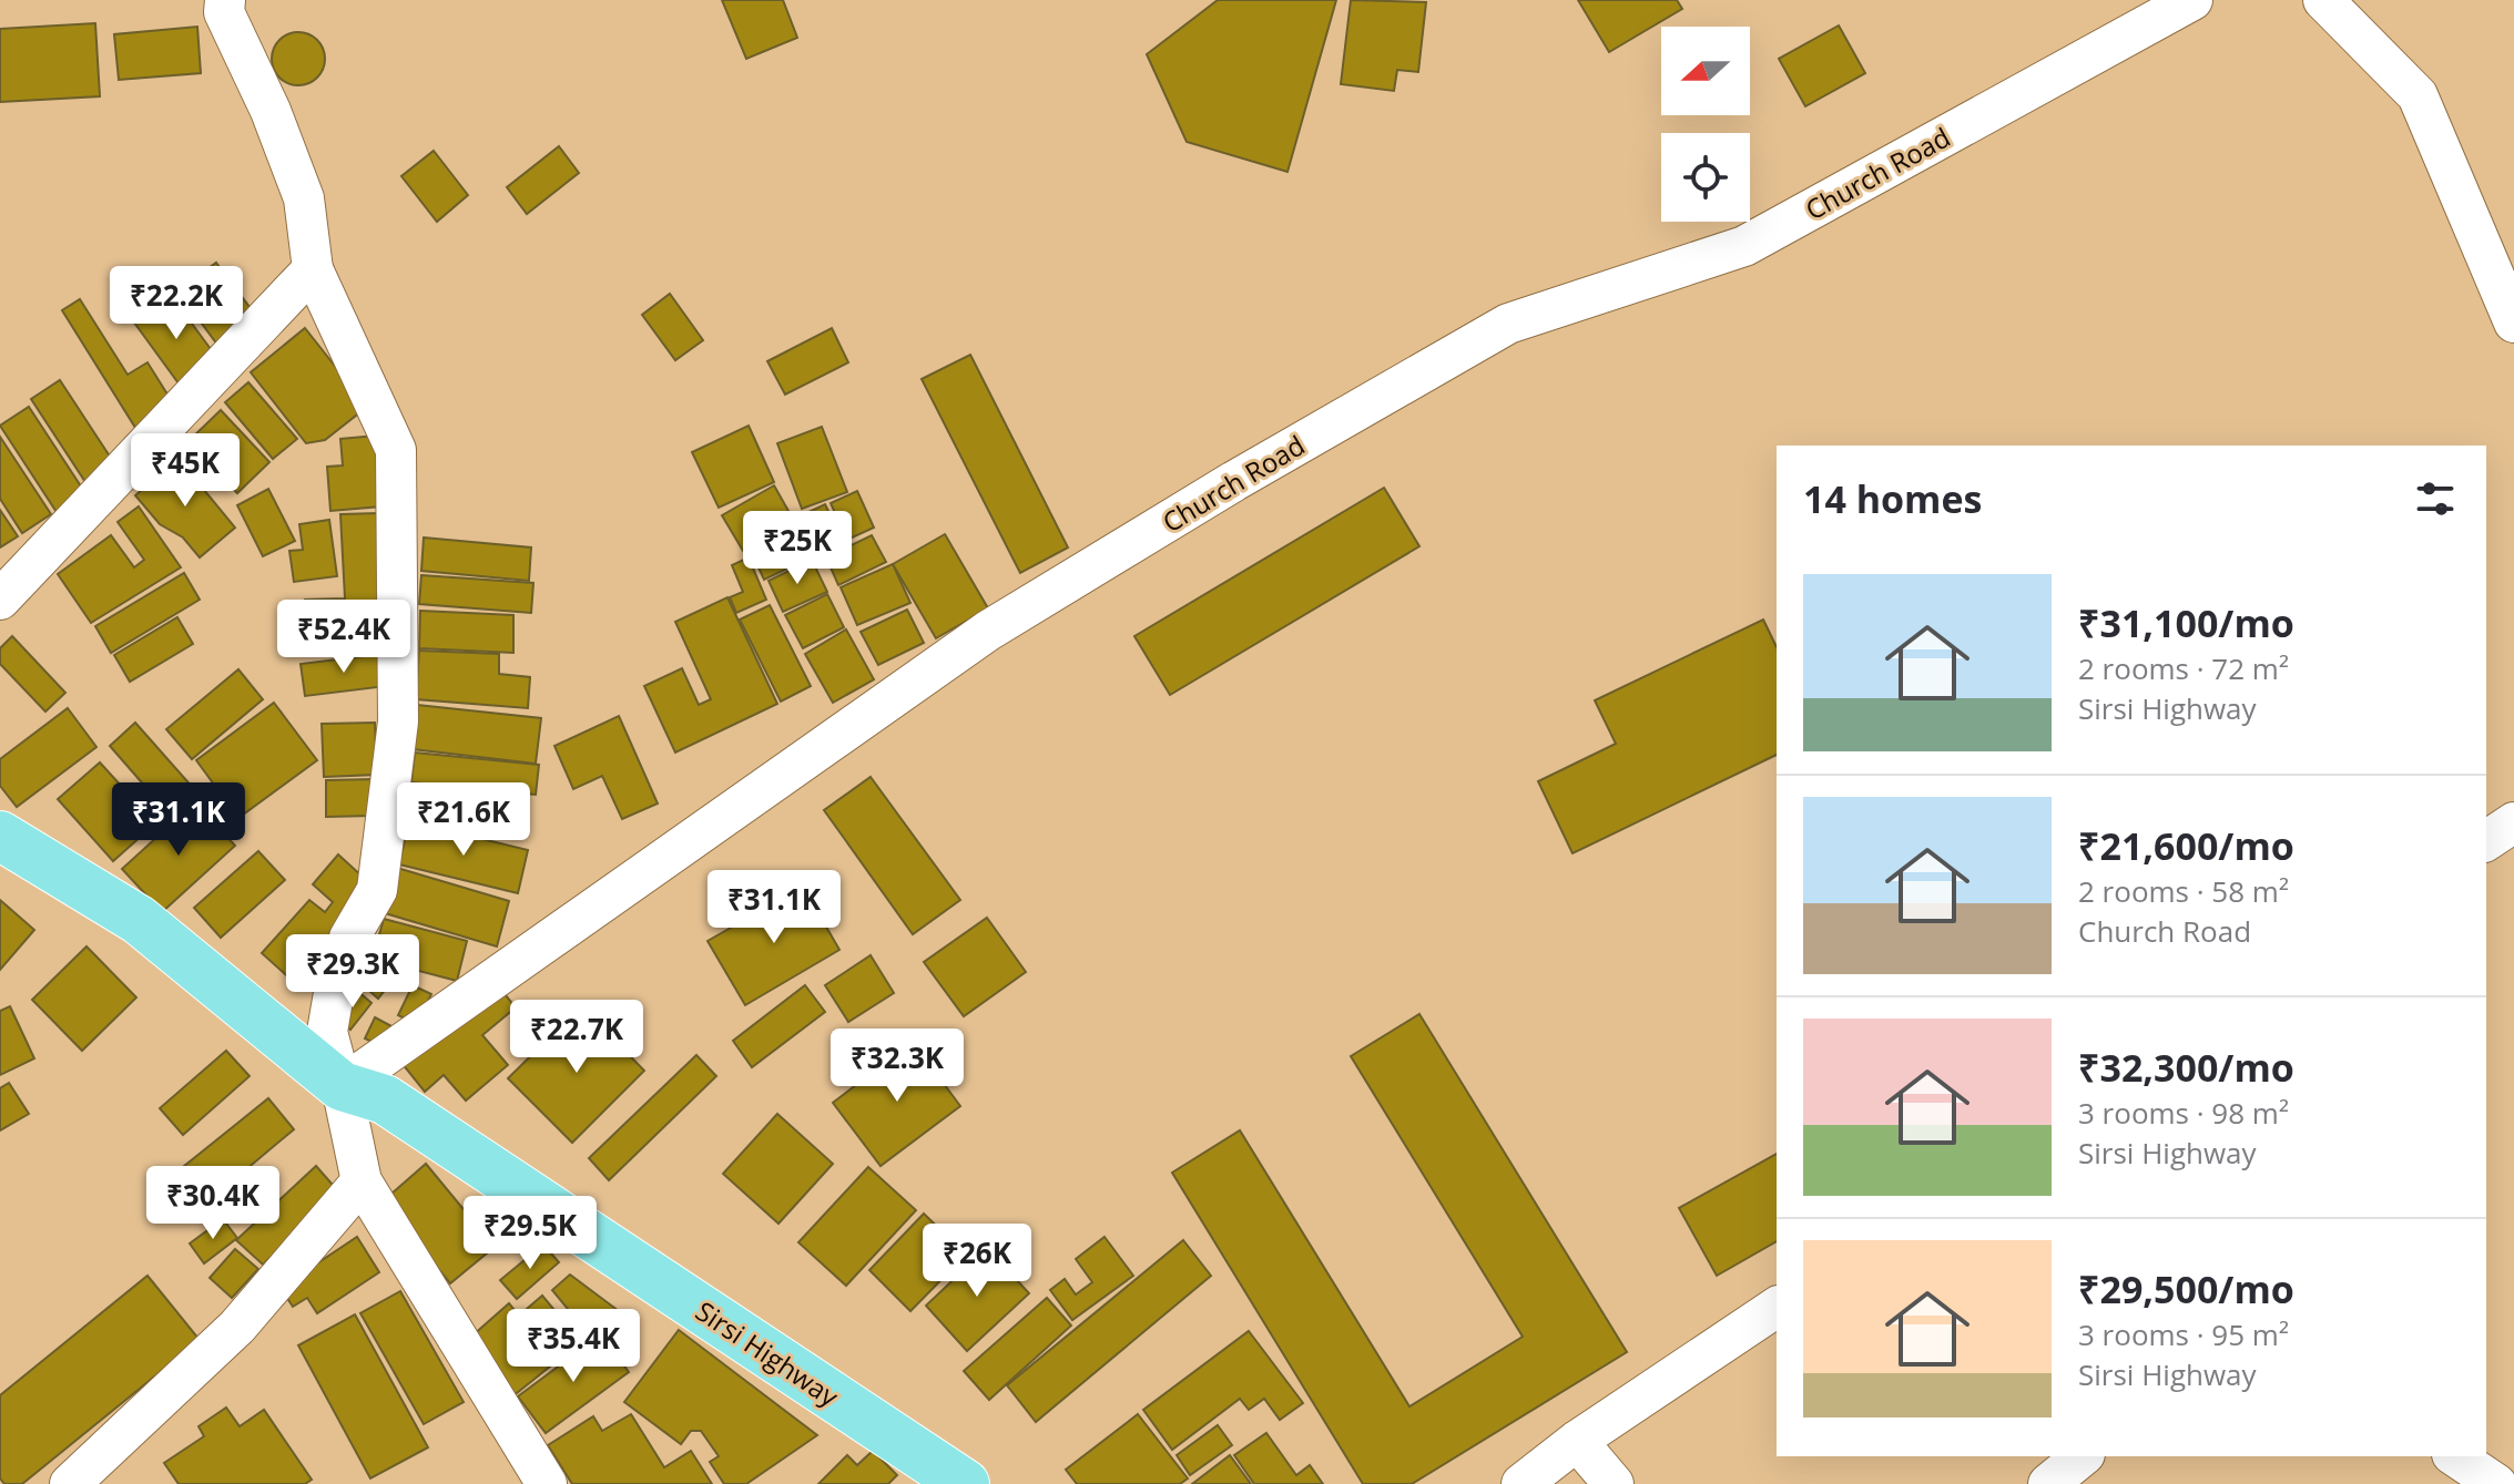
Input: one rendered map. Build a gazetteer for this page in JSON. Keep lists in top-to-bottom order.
{
  "streets": {
    "main road": ["Sirsi Highway"],
    "street": ["Church Road"]
  },
  "crossings": [
    ["Church Road", "Sirsi Highway"]
  ],
  "north": "left",
  "page": {
    "price": [
      "₹22.2K",
      "₹45K",
      "₹25K",
      "₹52.4K",
      "₹31.1K",
      "₹21.6K",
      "₹31.1K",
      "₹29.3K",
      "₹22.7K",
      "₹32.3K",
      "₹30.4K",
      "₹29.5K",
      "₹26K",
      "₹35.4K"
    ],
    "heading": "14 homes",
    "list": [
      {
        "name": "₹31,100/mo",
        "note": "2 rooms · 72 m² · Sirsi Highway"
      },
      {
        "name": "₹21,600/mo",
        "note": "2 rooms · 58 m² · Church Road"
      },
      {
        "name": "₹32,300/mo",
        "note": "3 rooms · 98 m² · Sirsi Highway"
      },
      {
        "name": "₹29,500/mo",
        "note": "3 rooms · 95 m² · Sirsi Highway"
      }
    ]
  }
}
